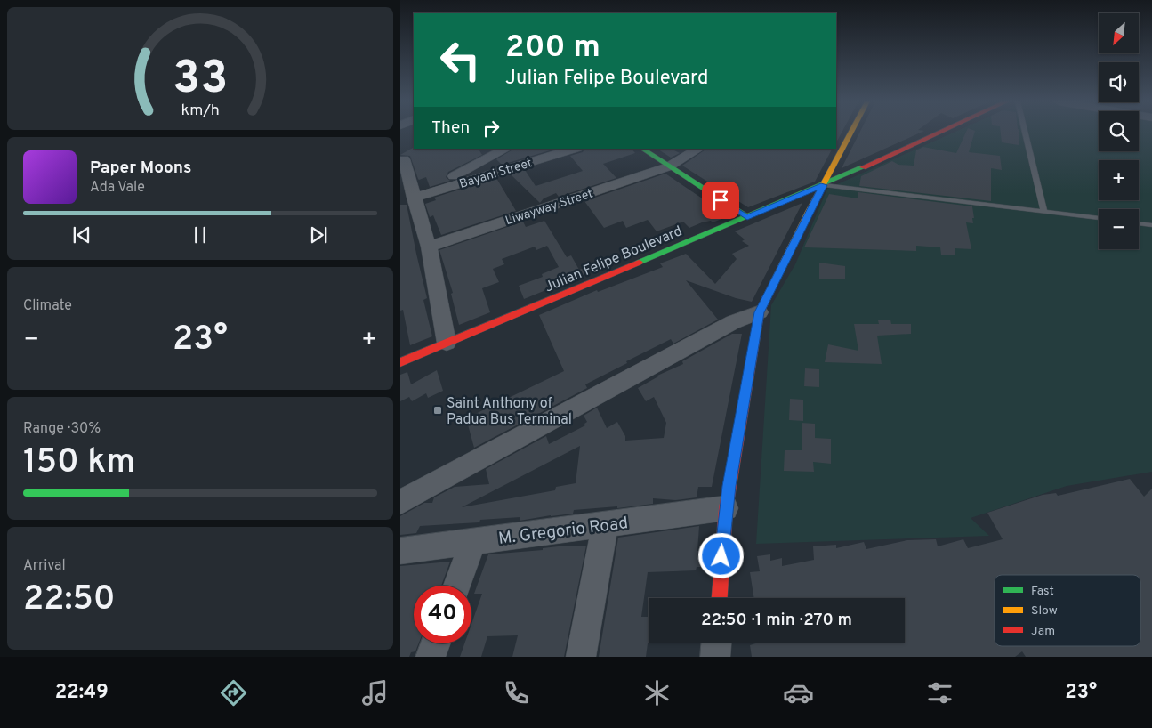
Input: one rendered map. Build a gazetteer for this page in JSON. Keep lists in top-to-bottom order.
{
  "streets": {
    "street": [
      "Bayani Street",
      "Liwayway Street",
      "Julian Felipe Boulevard",
      "M. Gregorio Road"
    ]
  },
  "places": {
    "transit": ["Saint Anthony of Padua Bus Terminal"]
  },
  "legend": ["Fast", "Slow", "Jam"],
  "north": "bottom left",
  "page": {
    "map_buttons": ["+", "−"],
    "turn": ["200 m", "Julian Felipe Boulevard"],
    "then": "Then",
    "song": ["Paper Moons", "Ada Vale"],
    "tile": [
      "Climate",
      ["Range · 30%", "150 km"],
      ["Arrival", "22:50"]
    ],
    "heat": ["−", "23°", "+"],
    "limit": "40",
    "trip": "22:50 · 1 min · 270 m",
    "tabs": ["22:49", "23°"],
    "gauge": ["33", "km/h"]
  }
}
